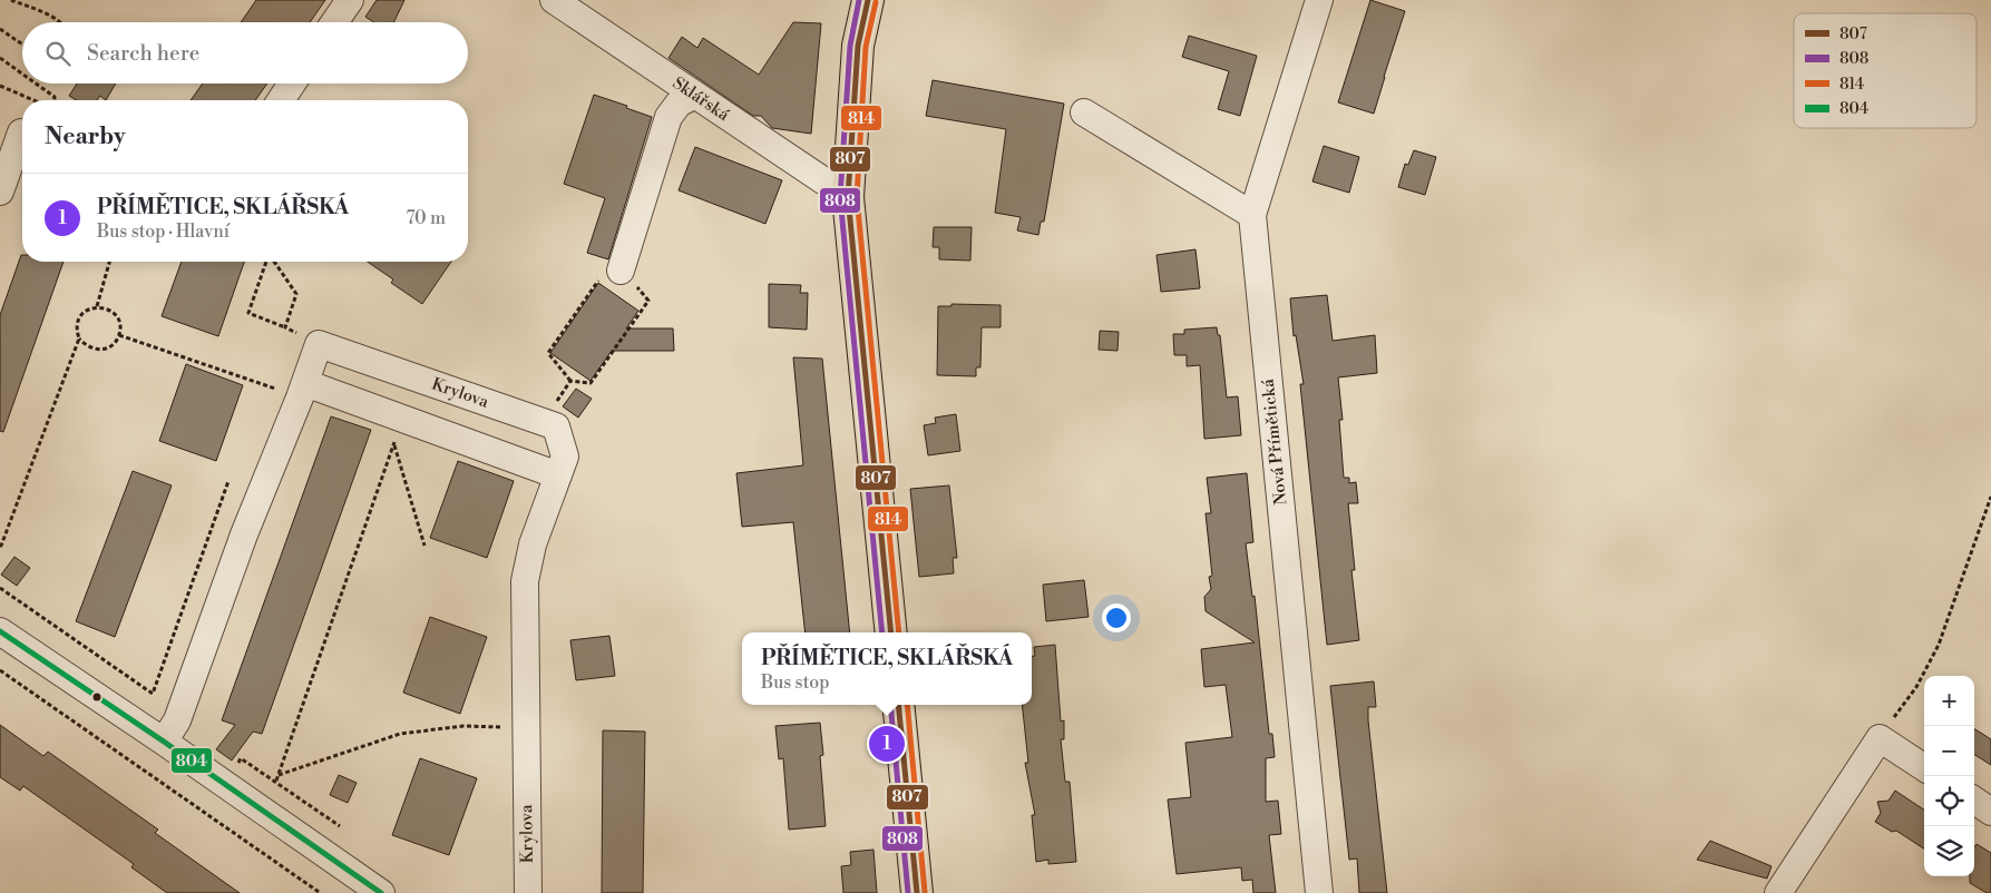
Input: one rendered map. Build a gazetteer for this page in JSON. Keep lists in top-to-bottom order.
{
  "streets": {
    "street": ["Sklářská", "Krylova", "Nová Přímětická"]
  },
  "lines": [
    "transit line 807",
    "transit line 808",
    "transit line 814",
    "transit line 804"
  ],
  "legend": [
    "807",
    "808",
    "814",
    "804"
  ],
  "page": {
    "search": "Search here",
    "heading": "Nearby",
    "list": [
      {
        "mark": "1",
        "name": "PŘÍMĚTICE, SKLÁŘSKÁ",
        "note": "Bus stop · Hlavní",
        "value": "70 m"
      }
    ],
    "popup": ["PŘÍMĚTICE, SKLÁŘSKÁ", "Bus stop"],
    "map_buttons": ["+", "−"],
    "pins": "1"
  }
}
